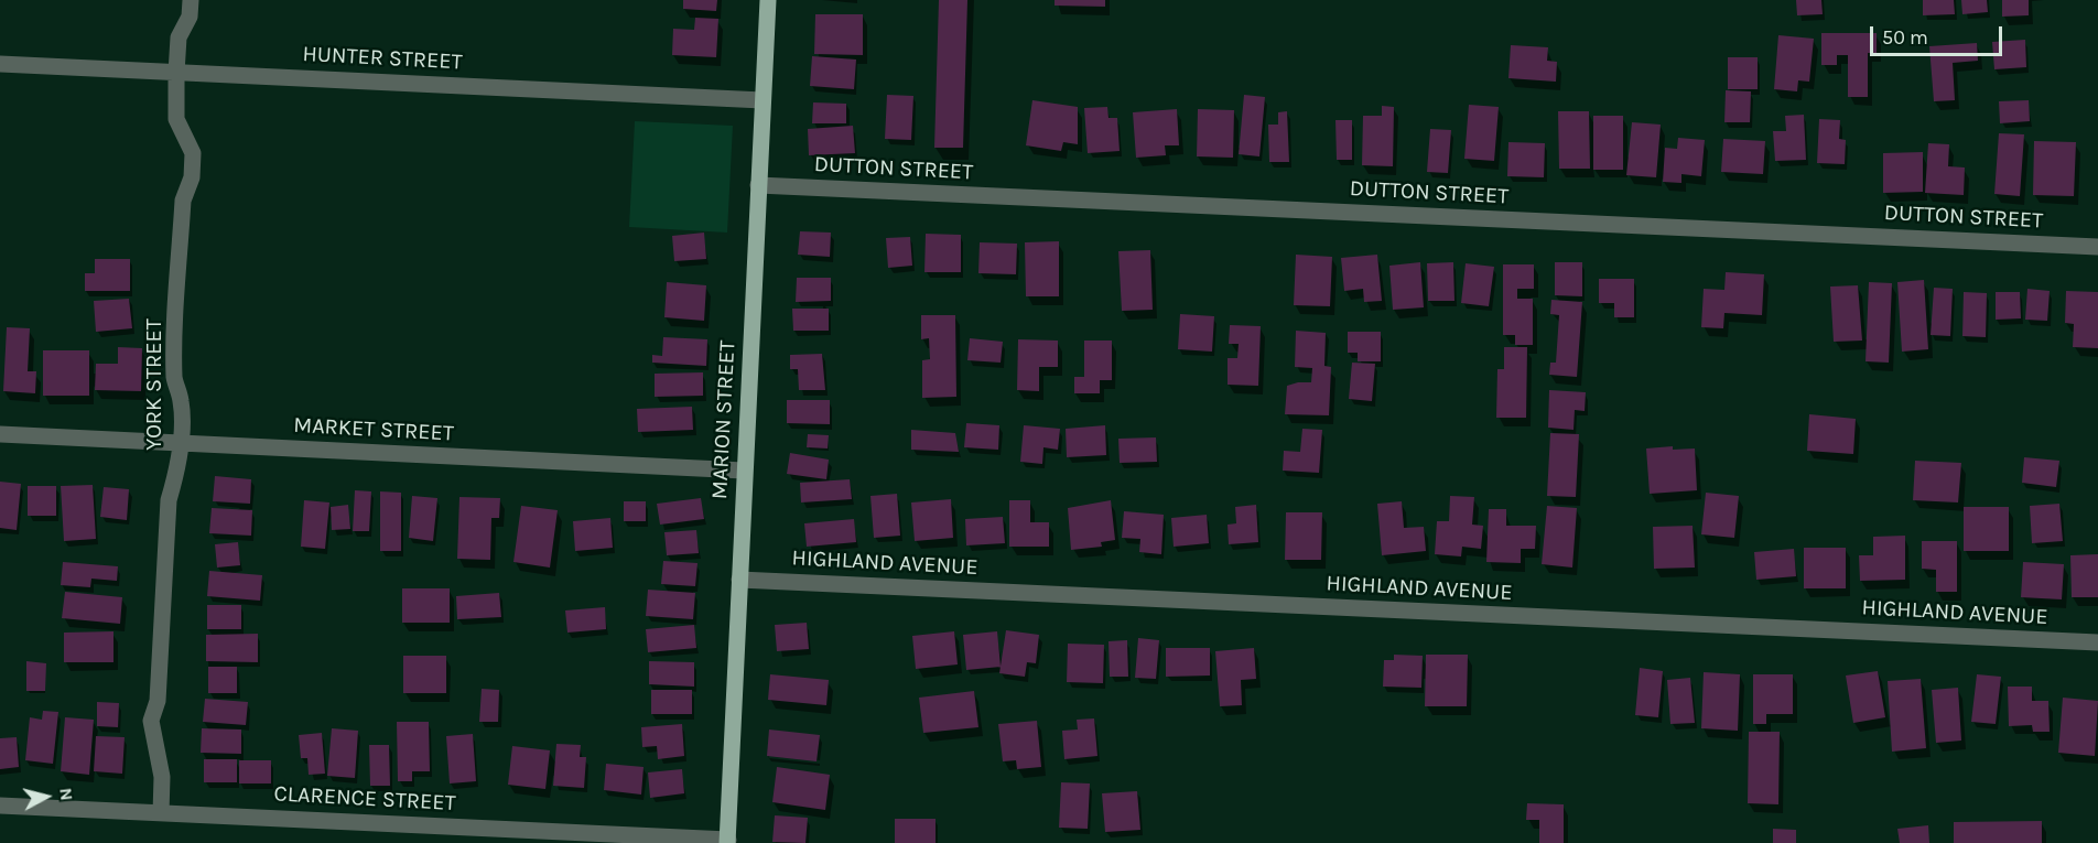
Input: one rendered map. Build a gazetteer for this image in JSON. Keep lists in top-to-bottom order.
{
  "streets": {
    "main road": ["MARION STREET"],
    "street": [
      "HUNTER STREET",
      "DUTTON STREET",
      "YORK STREET",
      "MARKET STREET",
      "HIGHLAND AVENUE",
      "CLARENCE STREET"
    ]
  },
  "crossings": [
    ["HUNTER STREET", "YORK STREET"],
    ["HUNTER STREET", "MARION STREET"],
    ["DUTTON STREET", "MARION STREET"],
    ["YORK STREET", "MARKET STREET"],
    ["YORK STREET", "CLARENCE STREET"],
    ["MARION STREET", "MARKET STREET"],
    ["MARION STREET", "HIGHLAND AVENUE"],
    ["MARION STREET", "CLARENCE STREET"]
  ],
  "scale_bar": "50 m",
  "north": "right"
}
